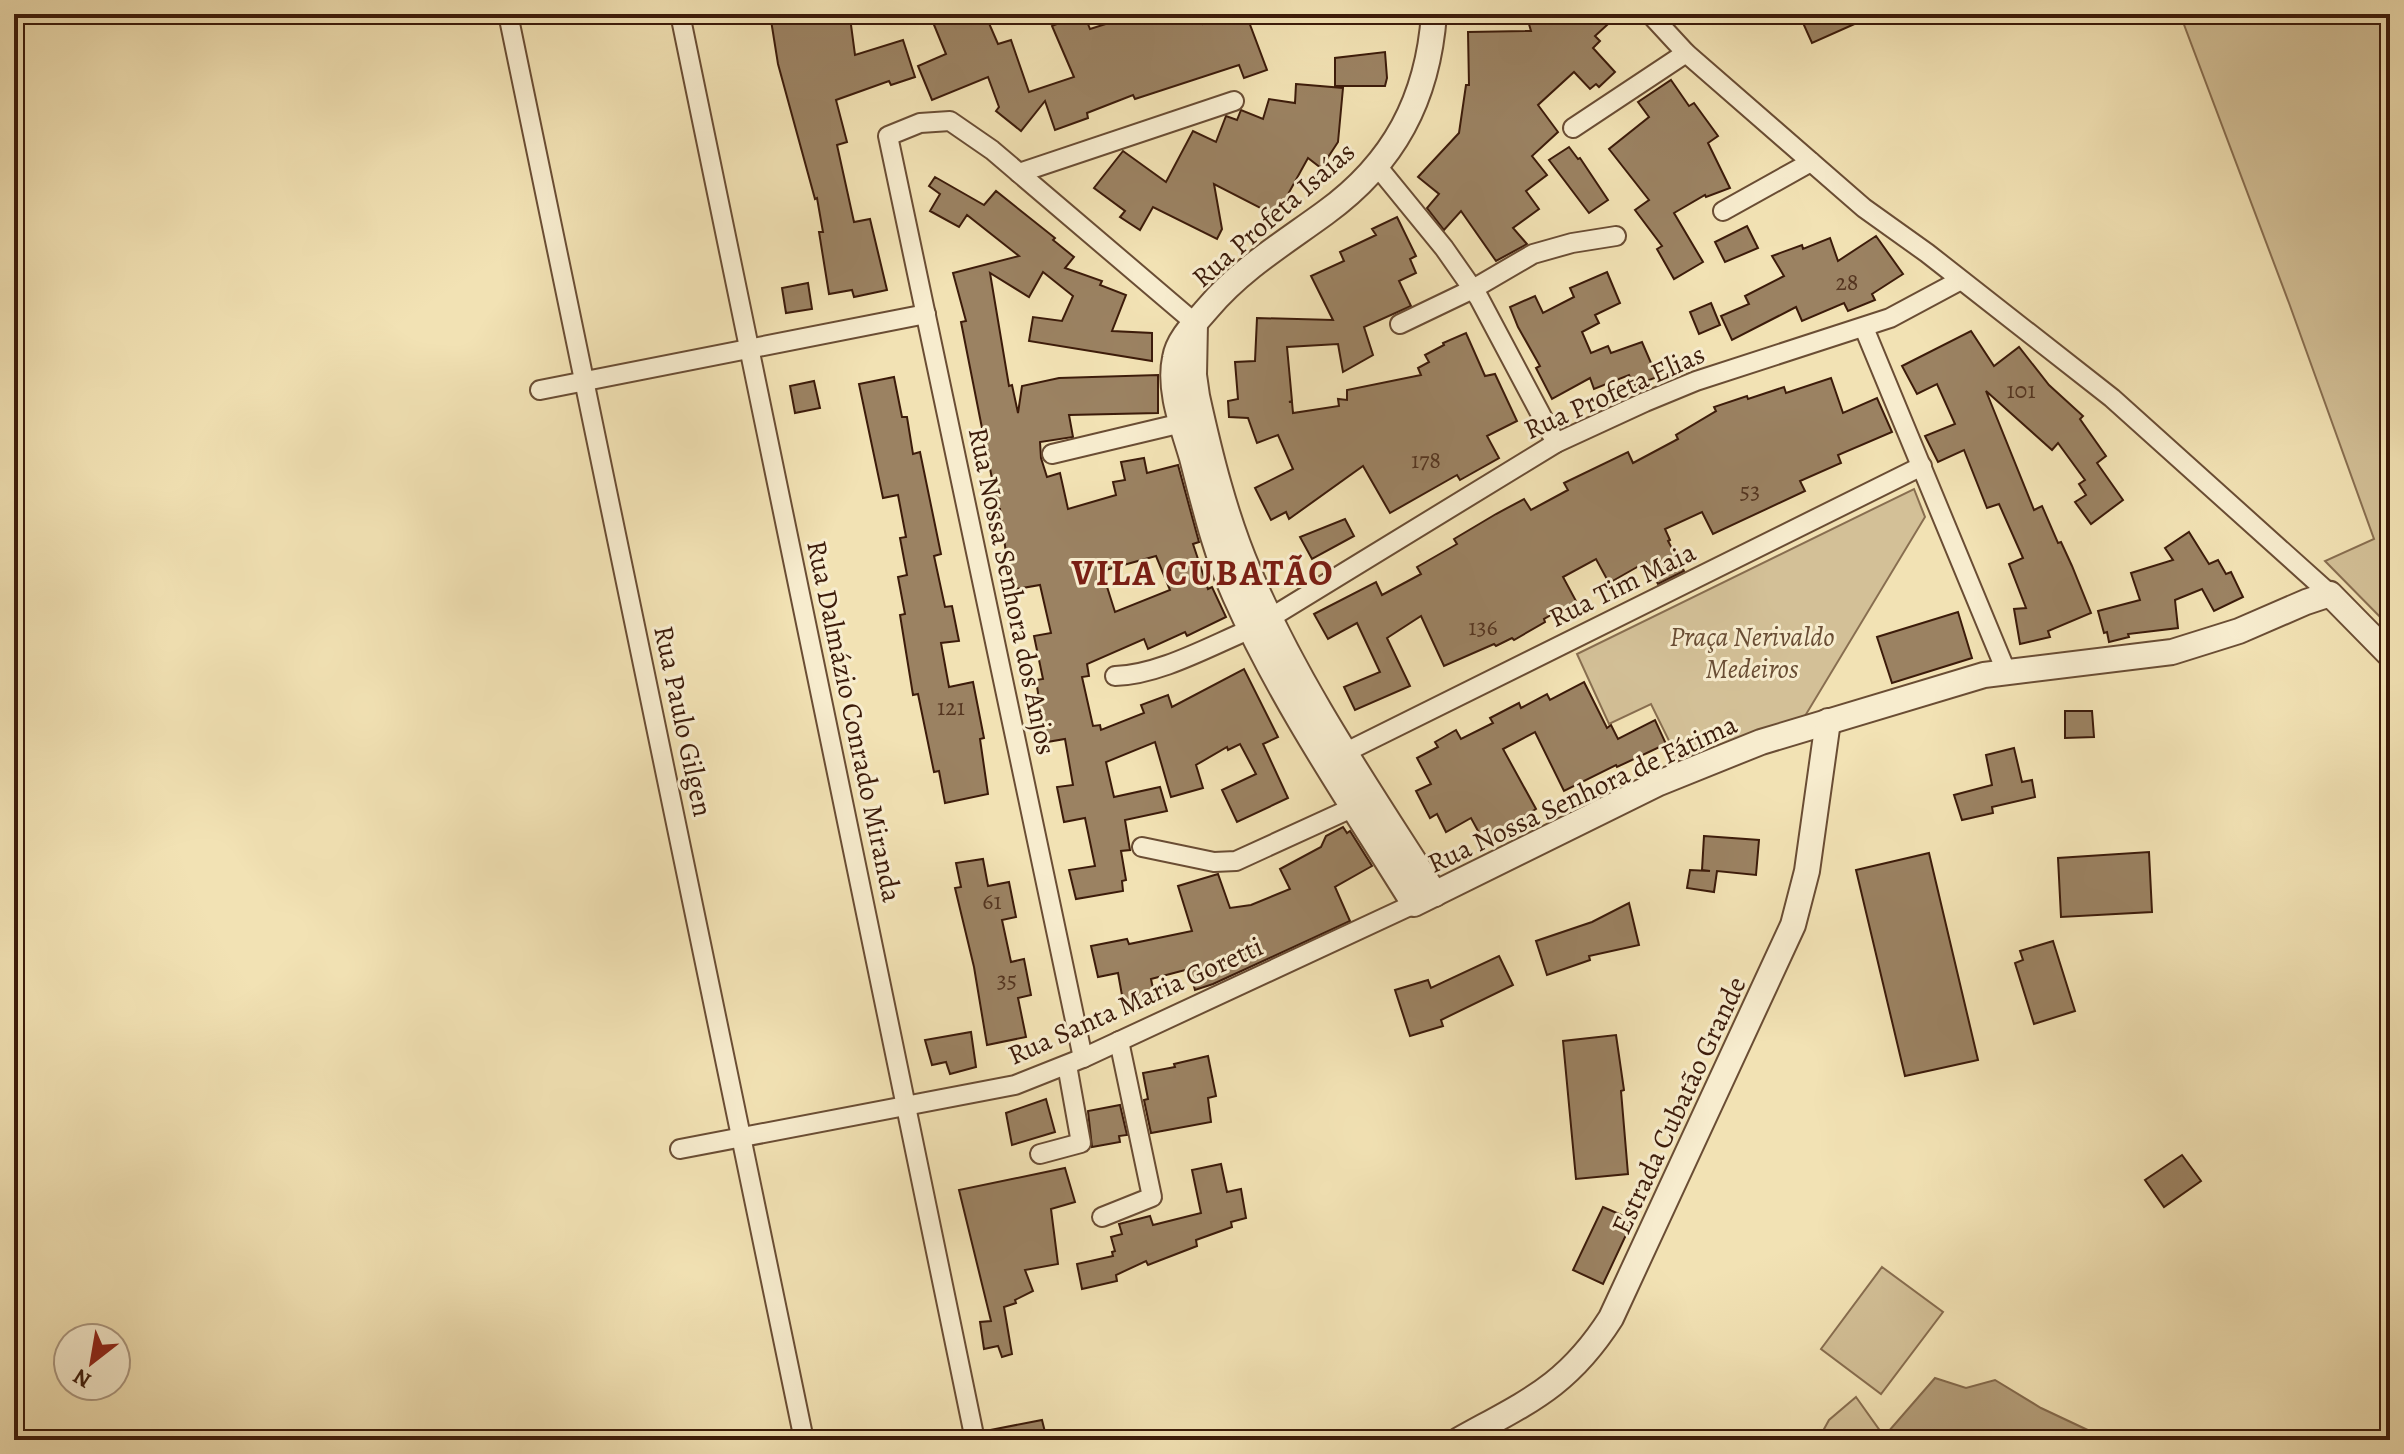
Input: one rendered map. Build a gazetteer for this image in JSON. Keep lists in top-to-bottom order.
{
  "streets": {
    "street": [
      "Rua Profeta Isaías",
      "Rua Profeta Elias",
      "Rua Tim Maia",
      "Rua Nossa Senhora dos Anjos",
      "Rua Paulo Gilgen",
      "Rua Dalmázio Conrado Miranda",
      "Rua Nossa Senhora de Fátima",
      "Rua Santa Maria Goretti",
      "Estrada Cubatão Grande"
    ]
  },
  "crossings": [
    ["Rua Profeta Isaías", "Rua Profeta Elias"],
    ["Rua Nossa Senhora dos Anjos", "Rua Santa Maria Goretti"],
    ["Rua Paulo Gilgen", "Rua Santa Maria Goretti"],
    ["Rua Dalmázio Conrado Miranda", "Rua Santa Maria Goretti"],
    ["Rua Nossa Senhora de Fátima", "Rua Santa Maria Goretti"],
    ["Rua Nossa Senhora de Fátima", "Estrada Cubatão Grande"]
  ],
  "districts": ["VILA CUBATÃO"],
  "parks": ["Praça Nerivaldo Medeiros"],
  "house_numbers": [
    "28",
    "101",
    "178",
    "53",
    "136",
    "121",
    "61",
    "35"
  ],
  "north": "bottom left"
}
